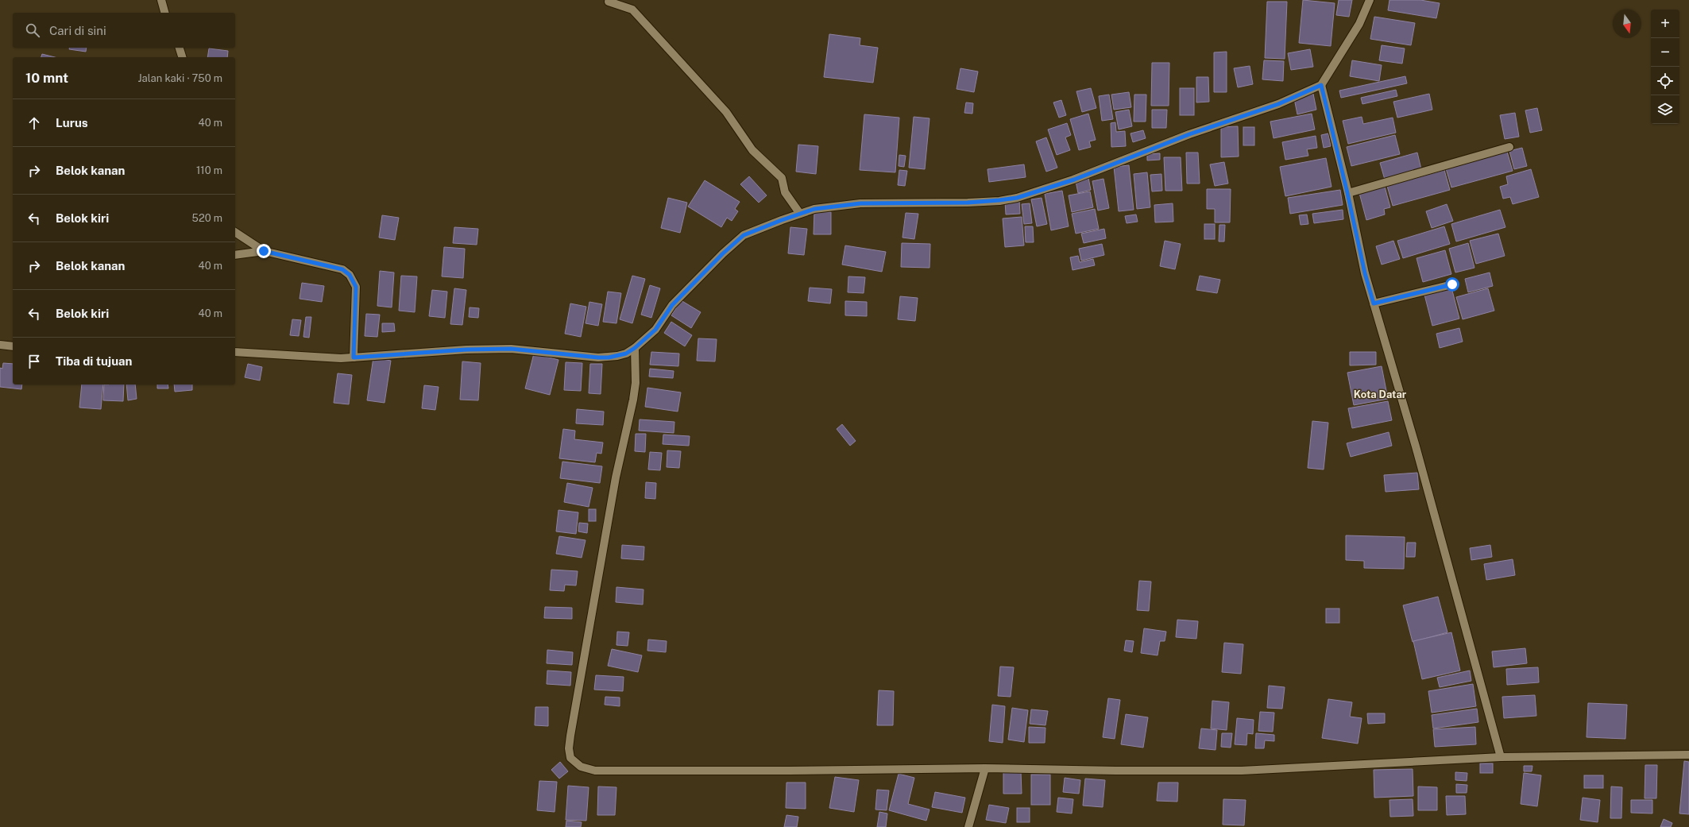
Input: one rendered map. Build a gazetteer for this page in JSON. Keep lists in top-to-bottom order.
{
  "districts": ["Kota Datar"],
  "north": "bottom",
  "page": {
    "map_buttons": ["+", "−"],
    "search": "Cari di sini",
    "heading": ["10 mnt", "Jalan kaki · 750 m"],
    "list": [
      ["Lurus", "40 m"],
      ["Belok kanan", "110 m"],
      ["Belok kiri", "520 m"],
      ["Belok kanan", "40 m"],
      ["Belok kiri", "40 m"],
      "Tiba di tujuan"
    ]
  }
}
